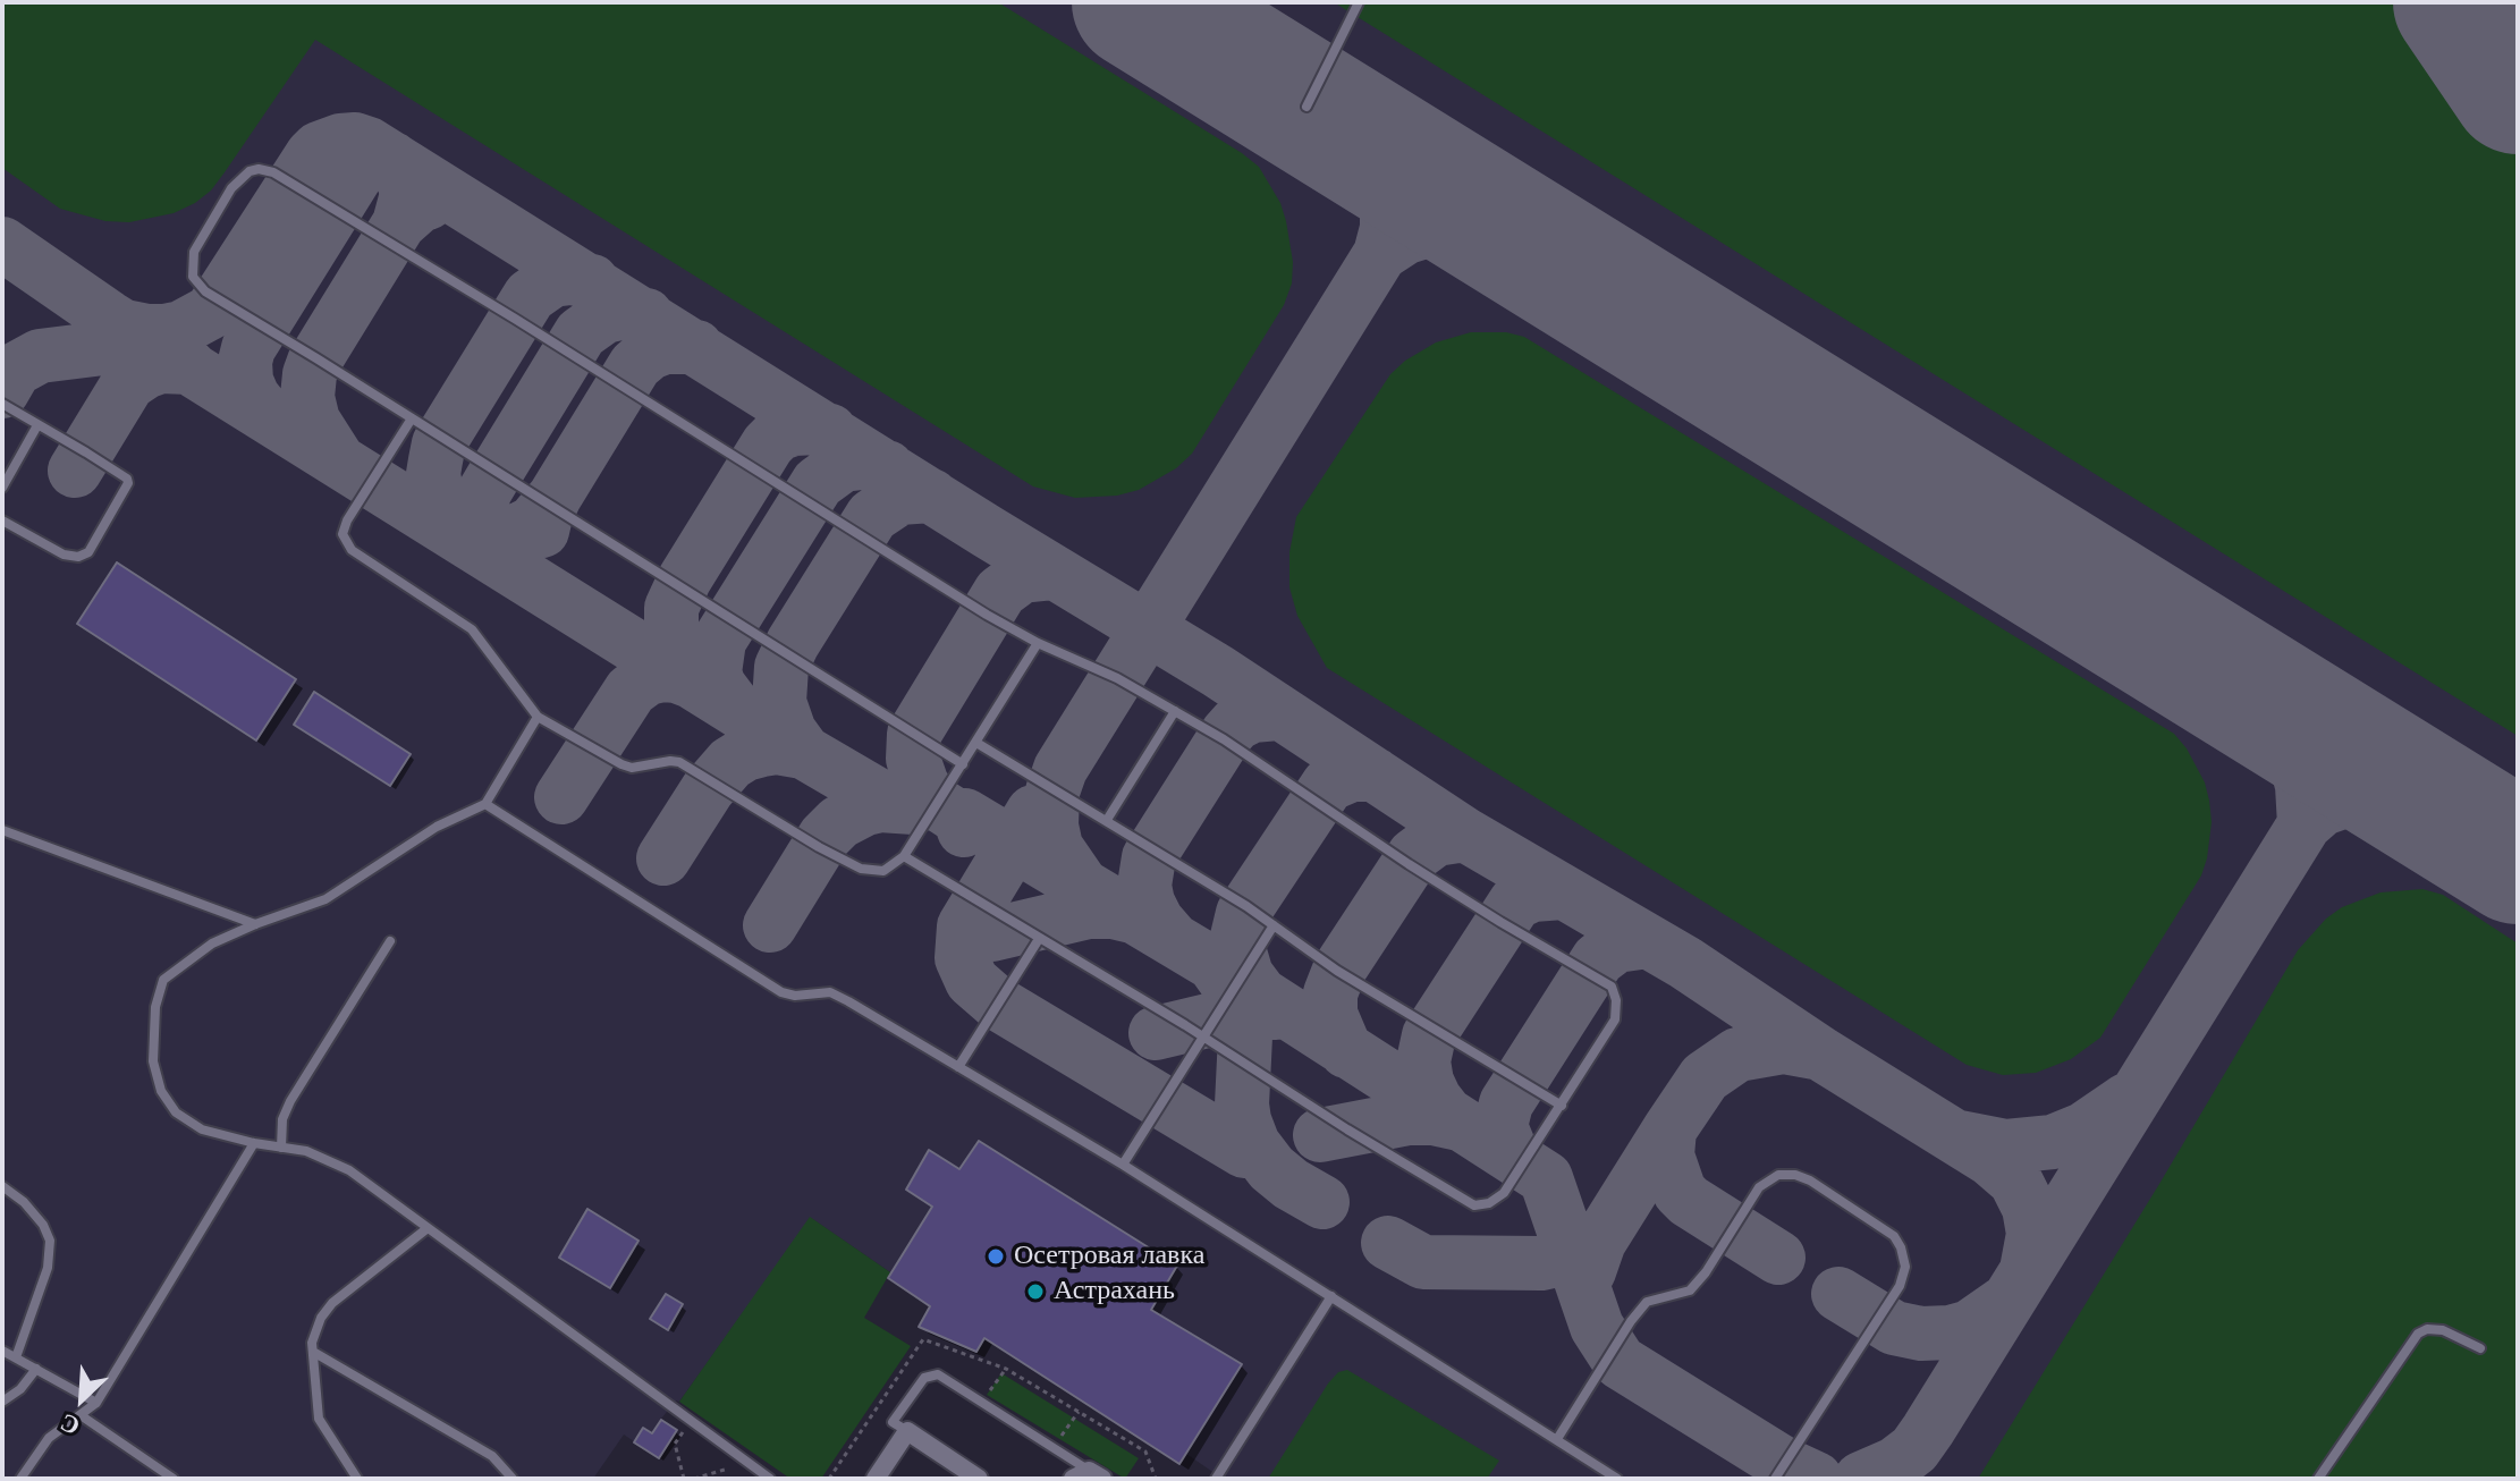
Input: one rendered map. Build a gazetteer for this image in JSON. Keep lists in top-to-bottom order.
{
  "places": ["Осетровая лавка", "Астрахань"],
  "north": "bottom left"
}
